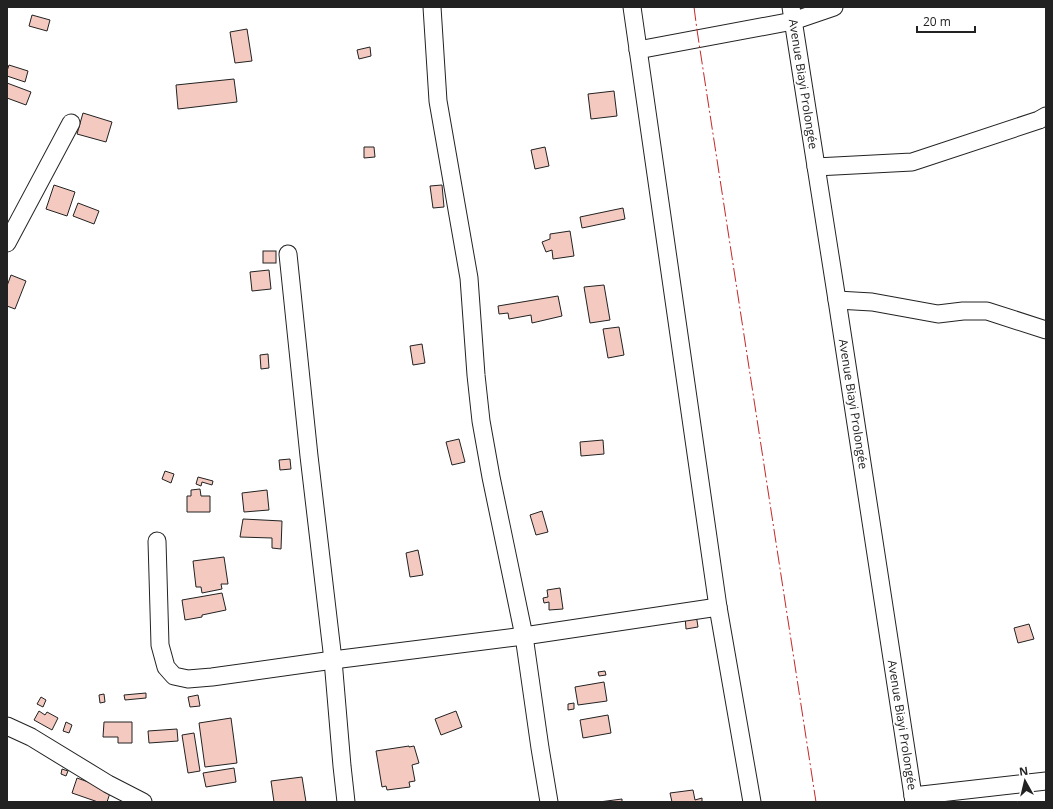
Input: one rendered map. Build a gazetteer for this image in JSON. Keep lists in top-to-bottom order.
{
  "streets": {
    "street": ["Avenue Biayi Prolongée"]
  },
  "scale_bar": "20 m",
  "north": "top"
}
